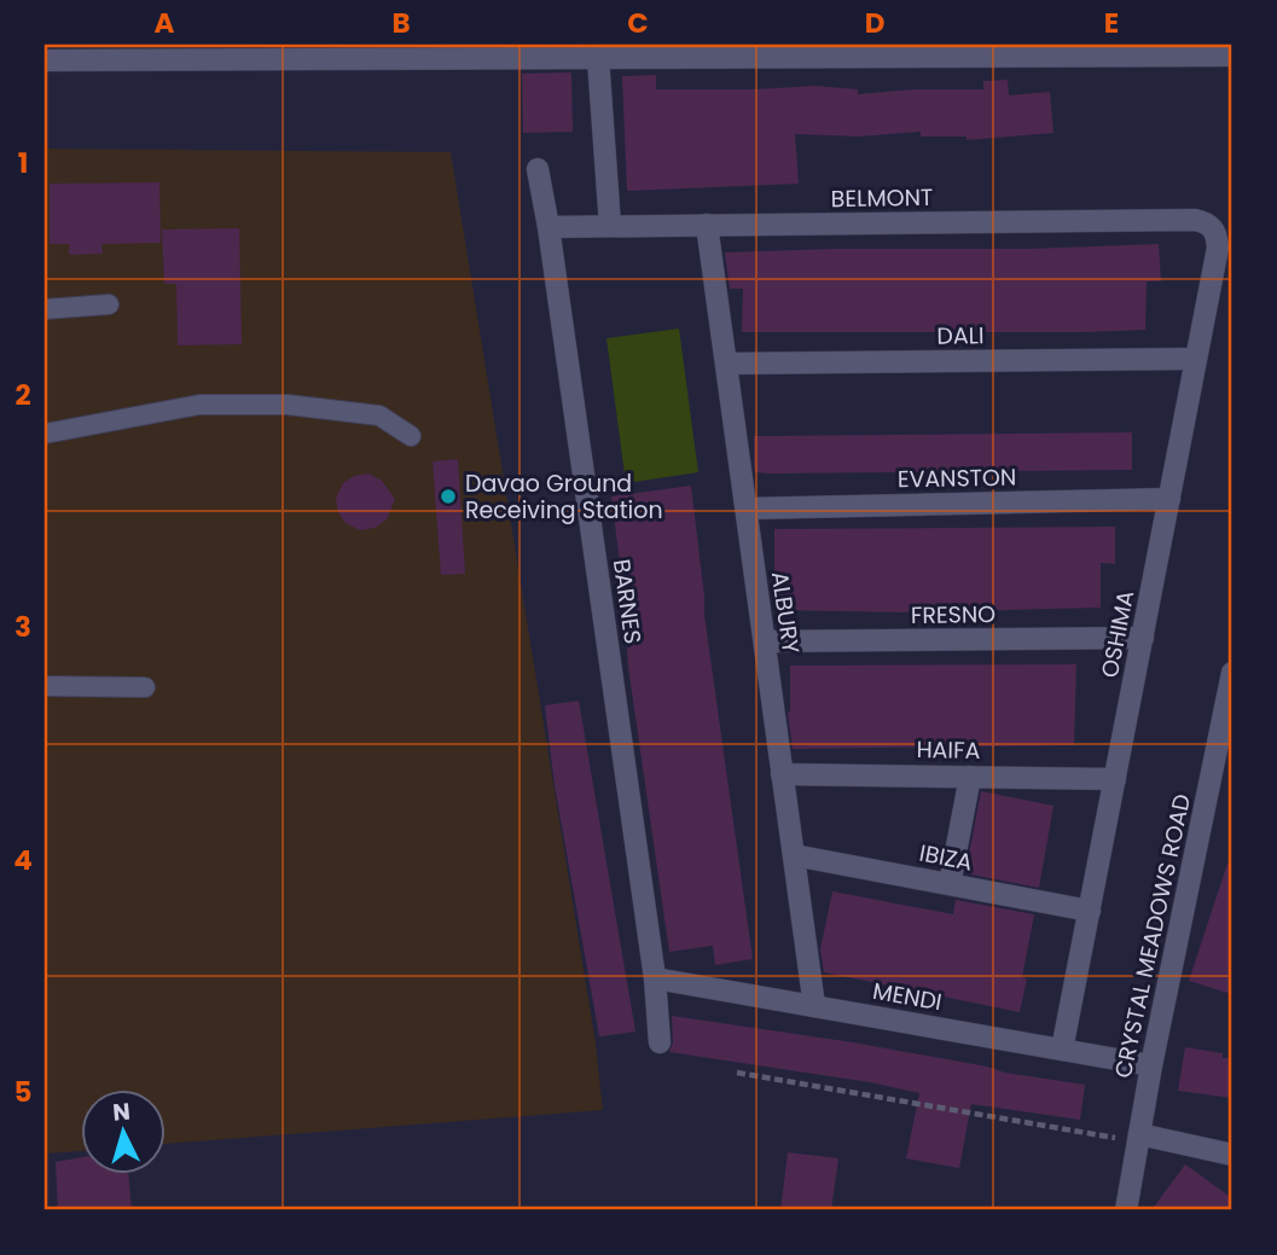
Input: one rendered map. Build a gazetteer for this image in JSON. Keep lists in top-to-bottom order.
{
  "streets": {
    "street": [
      "BELMONT",
      "DALI",
      "EVANSTON",
      "BARNES",
      "ALBURY",
      "FRESNO",
      "OSHIMA",
      "HAIFA",
      "IBIZA",
      "CRYSTAL MEADOWS ROAD",
      "MENDI"
    ]
  },
  "crossings": [
    ["BELMONT", "BARNES"],
    ["BELMONT", "ALBURY"],
    ["BELMONT", "OSHIMA"],
    ["DALI", "ALBURY"],
    ["DALI", "OSHIMA"],
    ["EVANSTON", "ALBURY"],
    ["EVANSTON", "OSHIMA"],
    ["BARNES", "MENDI"],
    ["ALBURY", "FRESNO"],
    ["ALBURY", "HAIFA"],
    ["ALBURY", "IBIZA"],
    ["ALBURY", "MENDI"],
    ["FRESNO", "OSHIMA"],
    ["OSHIMA", "HAIFA"],
    ["OSHIMA", "IBIZA"],
    ["OSHIMA", "MENDI"],
    ["CRYSTAL MEADOWS ROAD", "MENDI"]
  ],
  "places": ["Davao Ground Receiving Station"],
  "north": "top",
  "grid": {
    "columns": [
      "A",
      "B",
      "C",
      "D",
      "E"
    ],
    "rows": [
      "1",
      "2",
      "3",
      "4",
      "5"
    ]
  }
}
